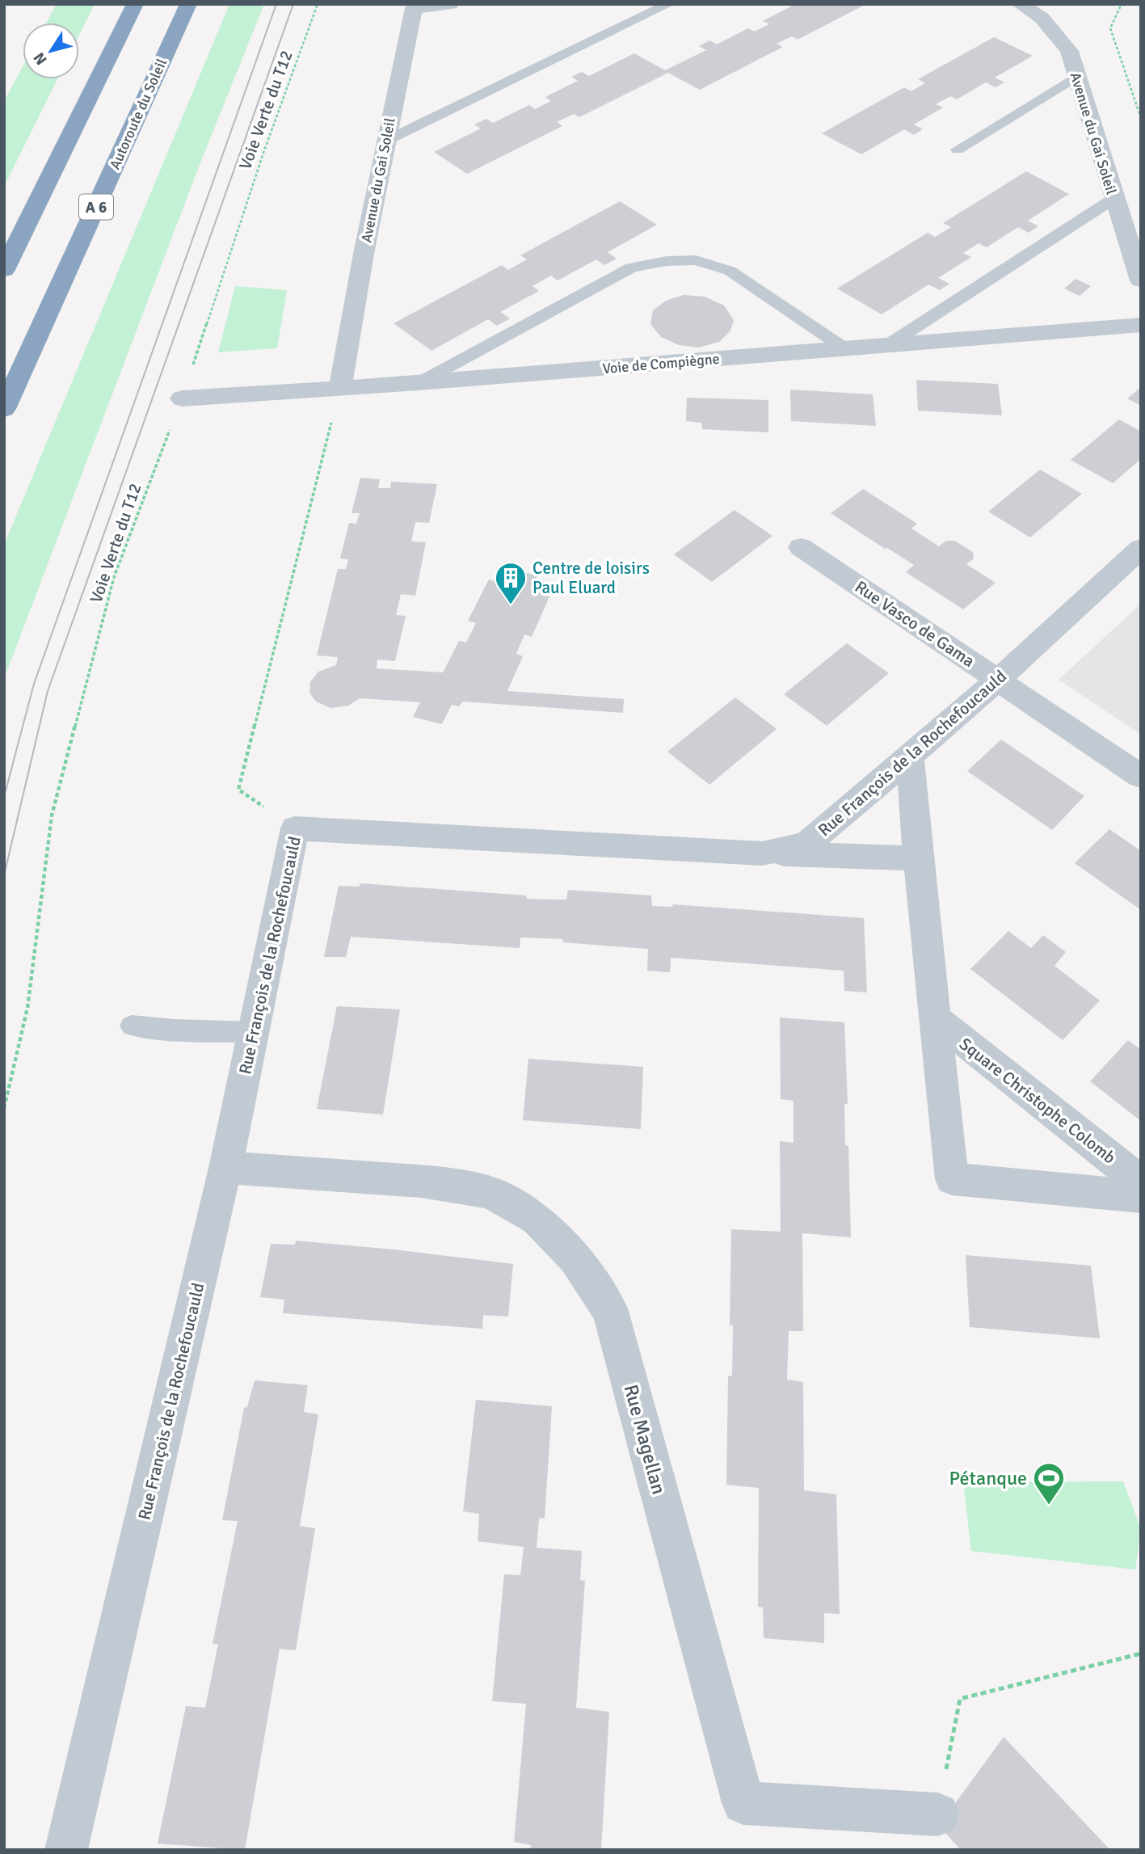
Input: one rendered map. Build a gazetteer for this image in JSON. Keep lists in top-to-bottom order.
{
  "streets": {
    "highway": ["Autoroute du Soleil", "A 6"],
    "street": [
      "Avenue du Gai Soleil",
      "Voie de Compiègne",
      "Rue Vasco de Gama",
      "Rue François de la Rochefoucauld",
      "Square Christophe Colomb",
      "Rue Magellan"
    ],
    "path": ["Voie Verte du T12"]
  },
  "crossings": [
    ["Voie Verte du T12", "Voie de Compiègne"],
    ["Avenue du Gai Soleil", "Voie de Compiègne"],
    ["Rue Vasco de Gama", "Rue François de la Rochefoucauld"],
    ["Rue François de la Rochefoucauld", "Square Christophe Colomb"],
    ["Rue François de la Rochefoucauld", "Rue Magellan"]
  ],
  "places": {
    "building": ["Centre de loisirs Paul Eluard"],
    "sports": ["Pétanque"]
  },
  "north": "bottom left"
}
